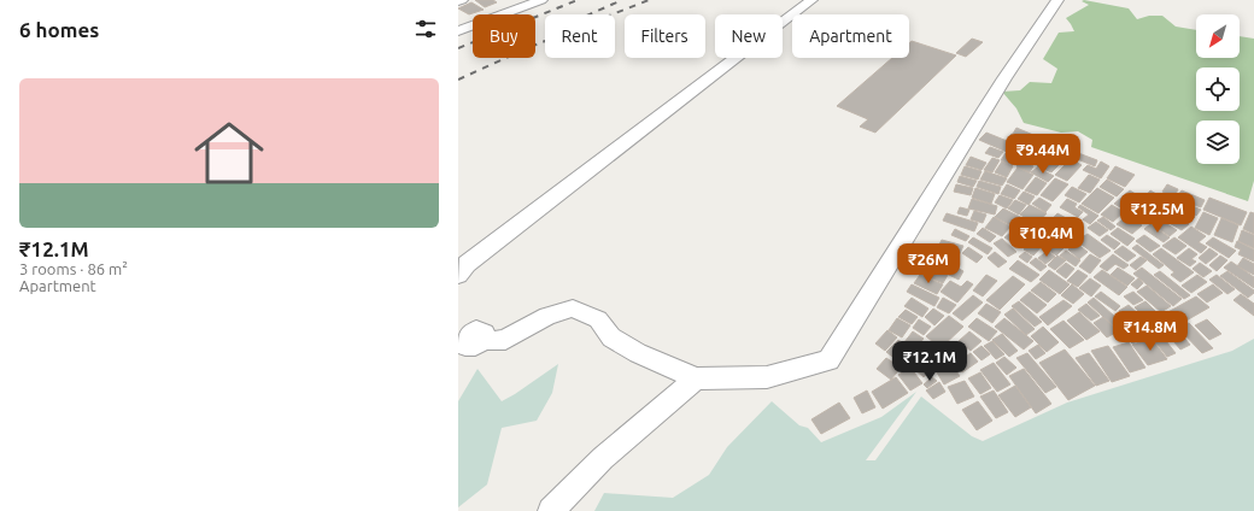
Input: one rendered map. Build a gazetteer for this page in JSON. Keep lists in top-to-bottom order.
{
  "north": "bottom left",
  "page": {
    "heading": "6 homes",
    "chip": [
      "Buy",
      "Rent",
      "Filters",
      "New",
      "Apartment"
    ],
    "list": [
      {
        "name": "₹12.1M",
        "note": "3 rooms · 86 m² · Apartment"
      }
    ],
    "price": [
      "₹9.44M",
      "₹12.5M",
      "₹10.4M",
      "₹26M",
      "₹14.8M",
      "₹12.1M"
    ]
  }
}
